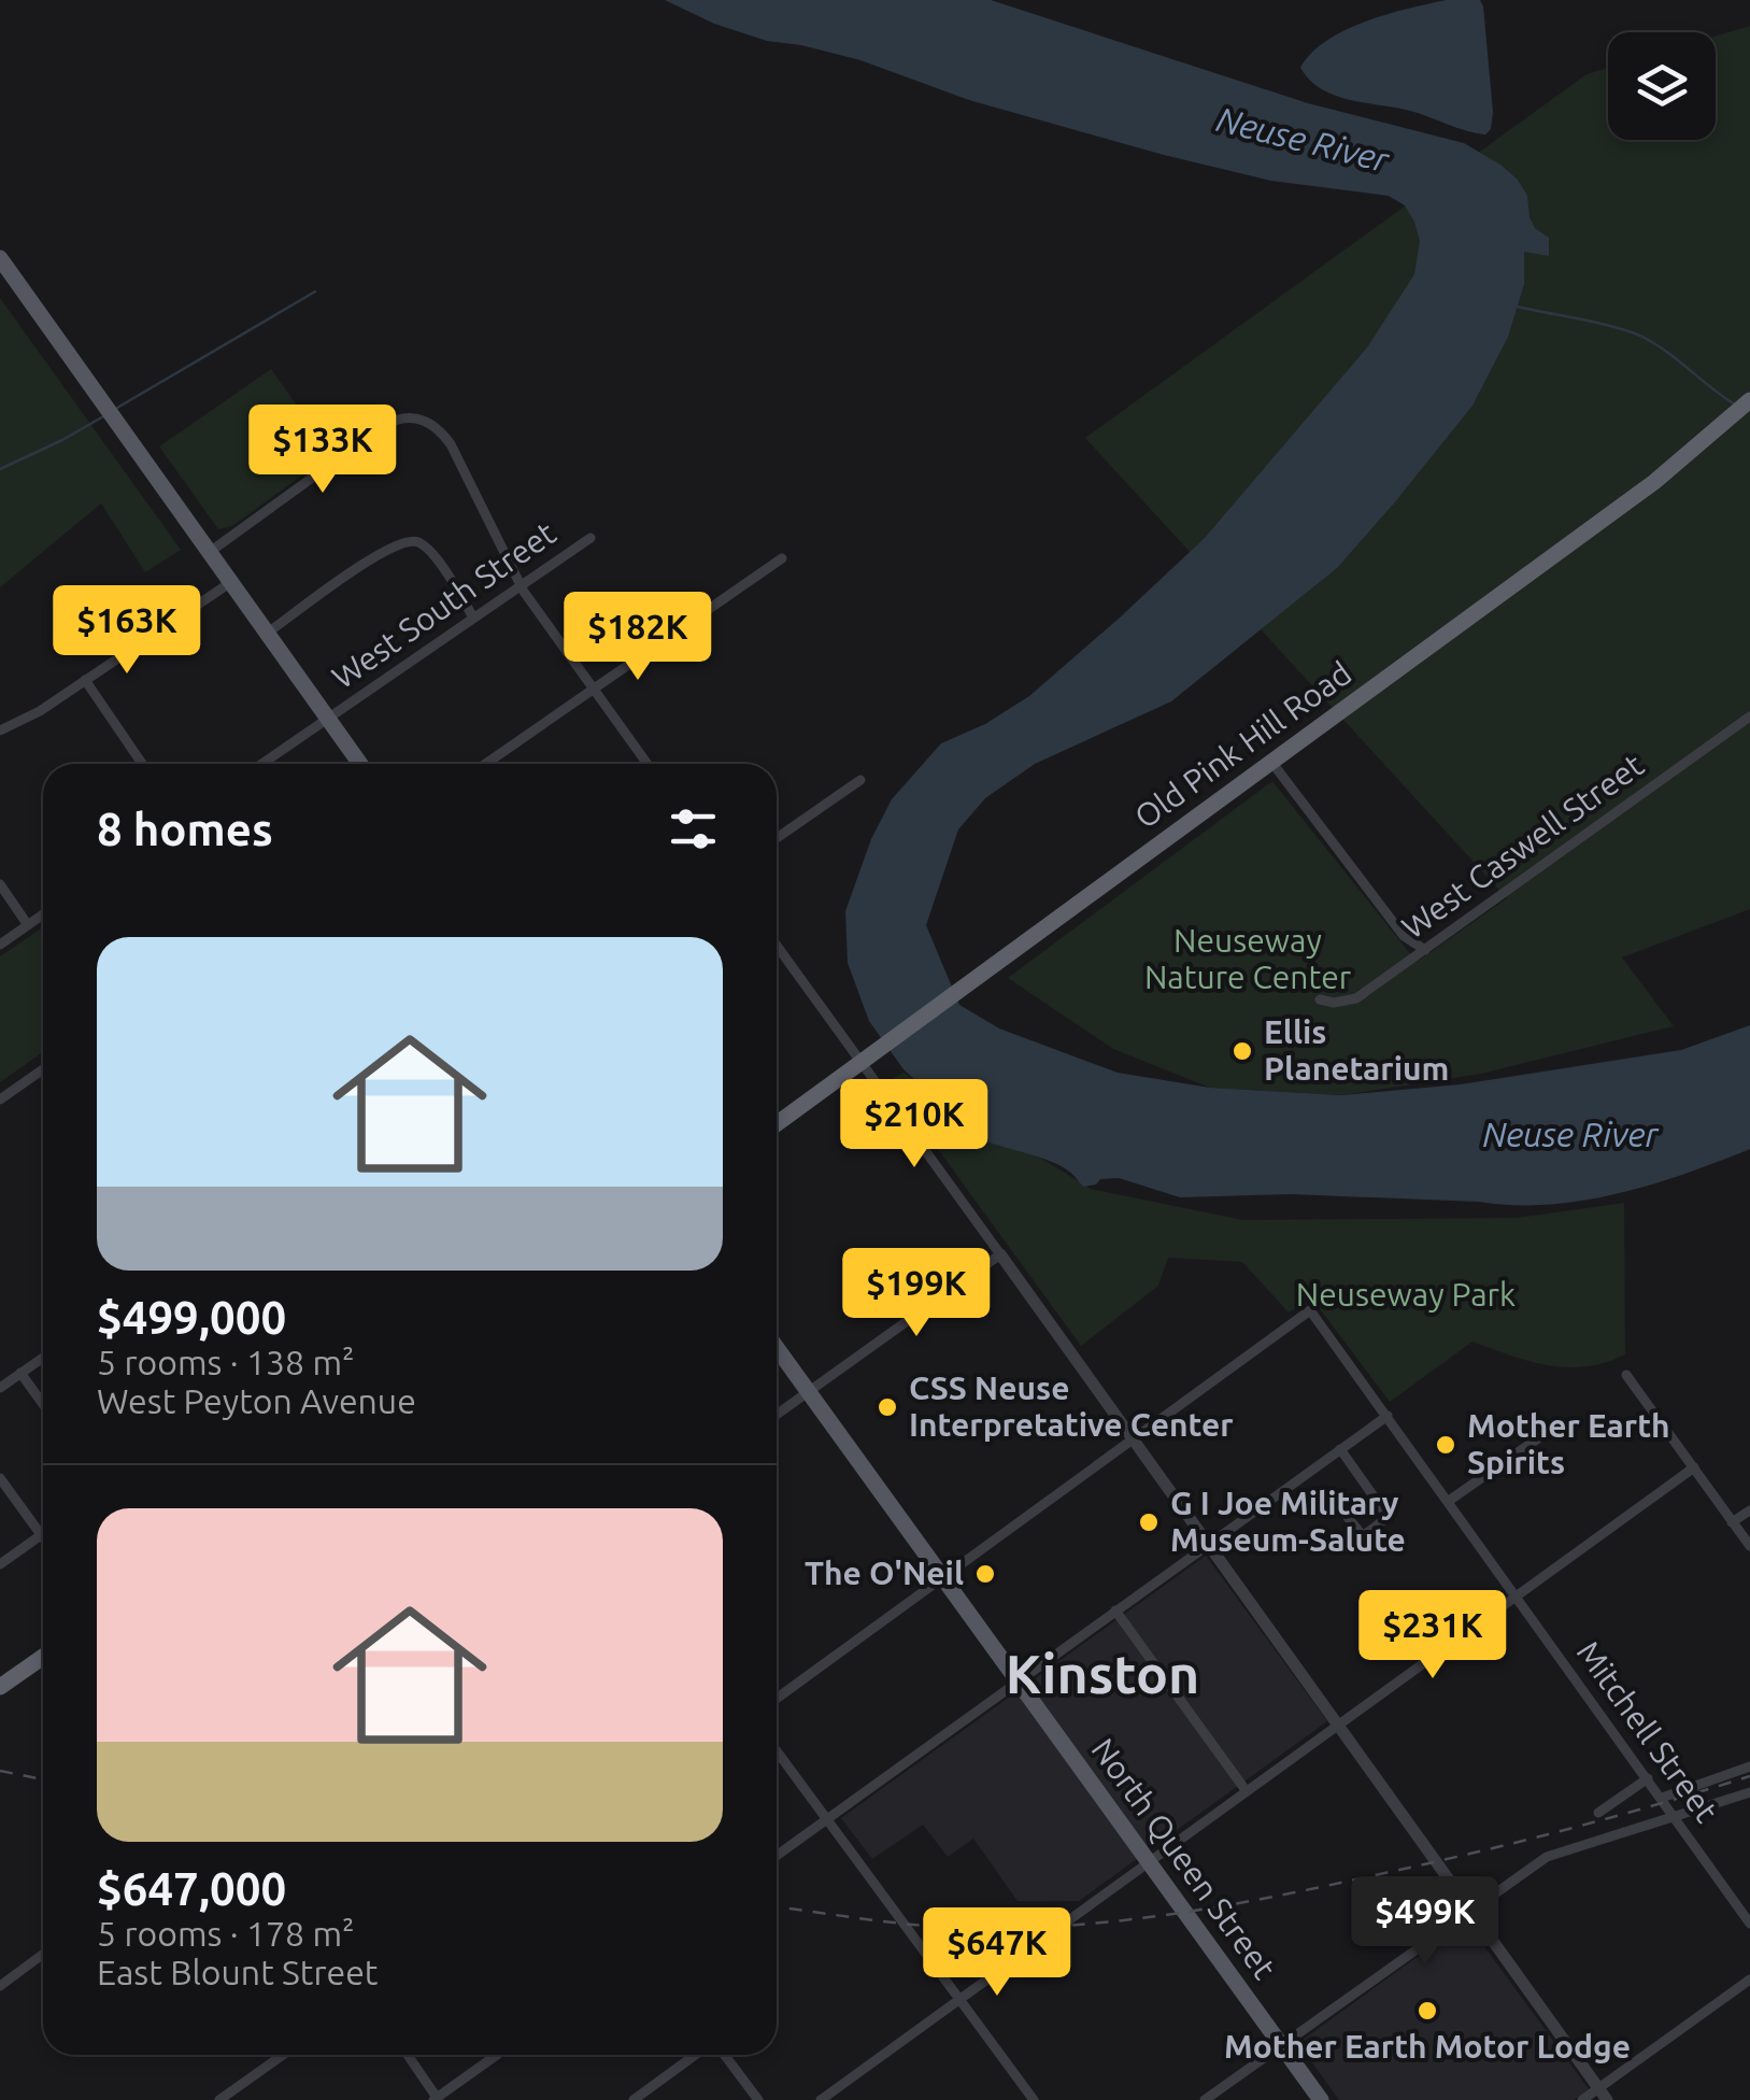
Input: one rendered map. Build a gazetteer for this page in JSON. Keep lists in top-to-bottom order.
{
  "streets": {
    "highway": ["Old Pink Hill Road"],
    "main road": ["North Queen Street"],
    "street": ["West South Street", "West Caswell Street", "Mitchell Street"]
  },
  "districts": ["Kinston"],
  "water": ["Neuse River"],
  "parks": ["Neuseway Nature Center", "Neuseway Park"],
  "places": [
    "Ellis Planetarium",
    "CSS Neuse Interpretative Center",
    "Mother Earth Spirits",
    "G I Joe Military Museum-Salute",
    "The O'Neil",
    "Mother Earth Motor Lodge"
  ],
  "page": {
    "price": [
      "$133K",
      "$163K",
      "$182K",
      "$210K",
      "$199K",
      "$231K",
      "$499K",
      "$647K"
    ],
    "heading": "8 homes",
    "list": [
      {
        "name": "$499,000",
        "note": "5 rooms · 138 m² · West Peyton Avenue"
      },
      {
        "name": "$647,000",
        "note": "5 rooms · 178 m² · East Blount Street"
      }
    ]
  }
}
